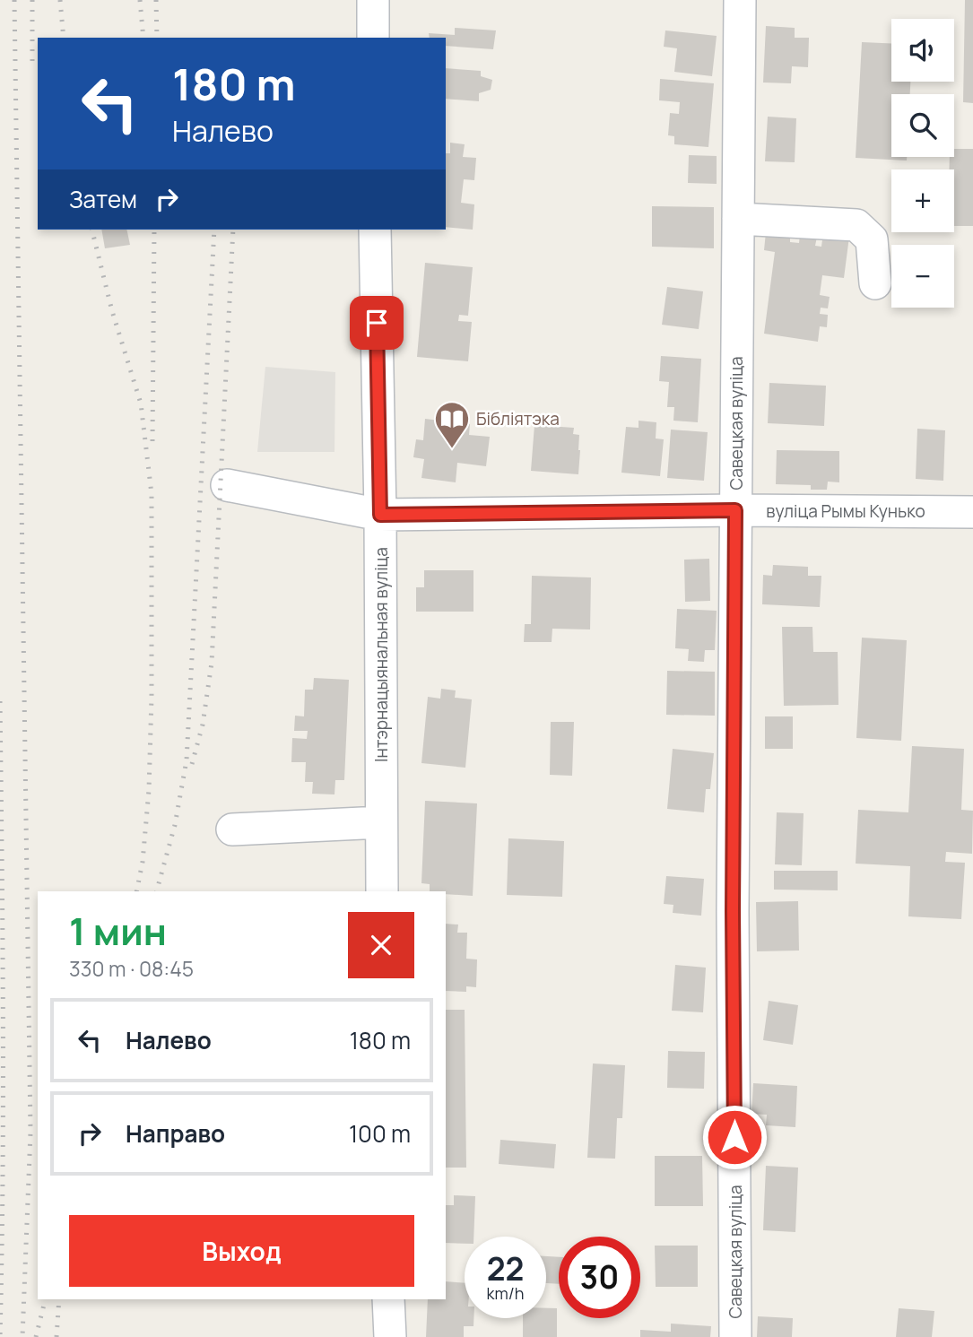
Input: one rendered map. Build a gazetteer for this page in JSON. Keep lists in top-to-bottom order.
{
  "streets": {
    "street": ["Савецкая вуліца", "вуліца Рымы Кунько", "Інтэрнацыянальная вуліца"]
  },
  "crossings": [
    ["Савецкая вуліца", "вуліца Рымы Кунько"],
    ["вуліца Рымы Кунько", "Інтэрнацыянальная вуліца"]
  ],
  "places": {
    "library": ["Бібліятэка"]
  },
  "page": {
    "map_buttons": ["+", "−"],
    "turn": ["180 m", "Налево"],
    "then": "Затем",
    "heading": ["1 мин", "330 m · 08:45"],
    "list": [
      {
        "name": "Налево",
        "value": "180 m"
      },
      {
        "name": "Направо",
        "value": "100 m"
      }
    ],
    "buttons": "Выход",
    "speed": "22 km/h",
    "limit": "30"
  }
}
